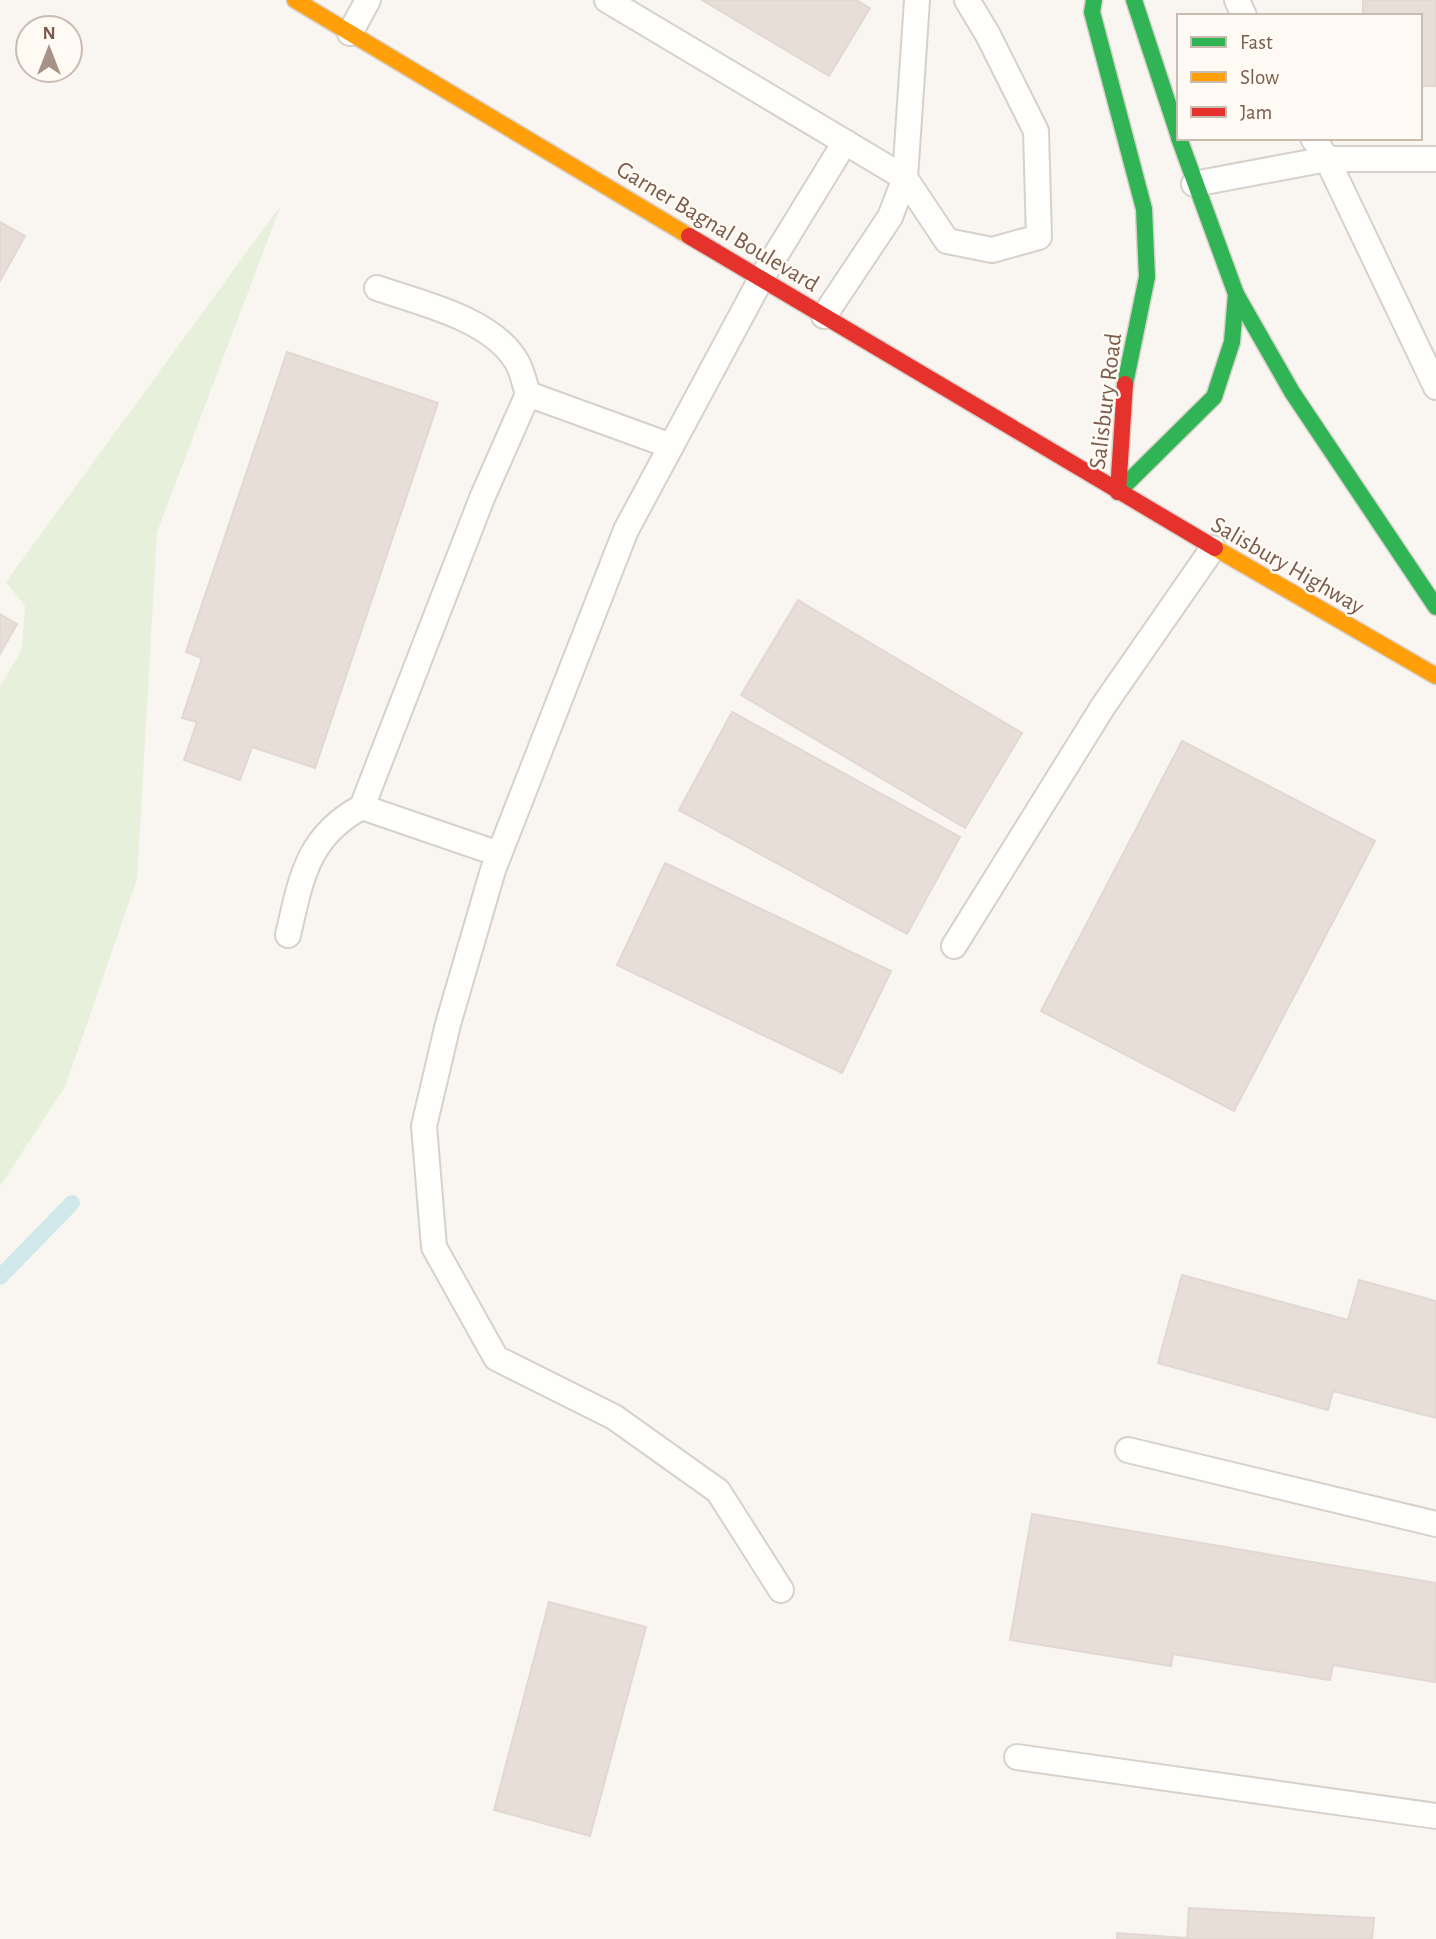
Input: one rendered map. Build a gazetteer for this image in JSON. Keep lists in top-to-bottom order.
{
  "streets": {
    "main road": ["Garner Bagnal Boulevard", "Salisbury Road", "Salisbury Highway"]
  },
  "crossings": [
    ["Garner Bagnal Boulevard", "Salisbury Road"],
    ["Garner Bagnal Boulevard", "Salisbury Highway"],
    ["Salisbury Road", "Salisbury Highway"]
  ],
  "legend": ["Fast", "Slow", "Jam"],
  "north": "top"
}
